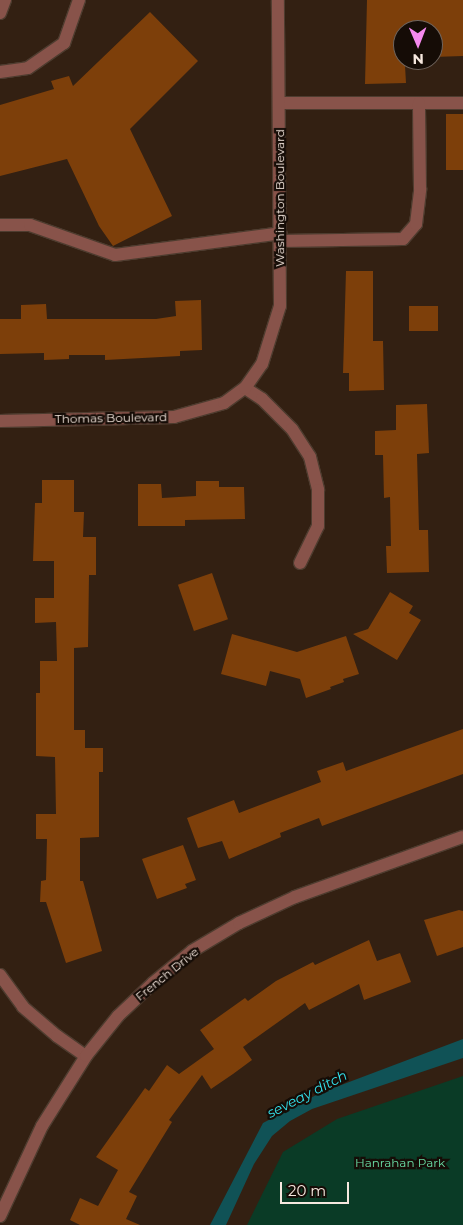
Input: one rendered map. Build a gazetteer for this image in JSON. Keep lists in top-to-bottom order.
{
  "streets": {
    "street": ["Washington Boulevard", "Thomas Boulevard", "French Drive"]
  },
  "crossings": [
    ["Washington Boulevard", "Thomas Boulevard"]
  ],
  "water": ["seveay ditch"],
  "parks": ["Hanrahan Park"],
  "scale_bar": "20 m",
  "north": "bottom"
}
